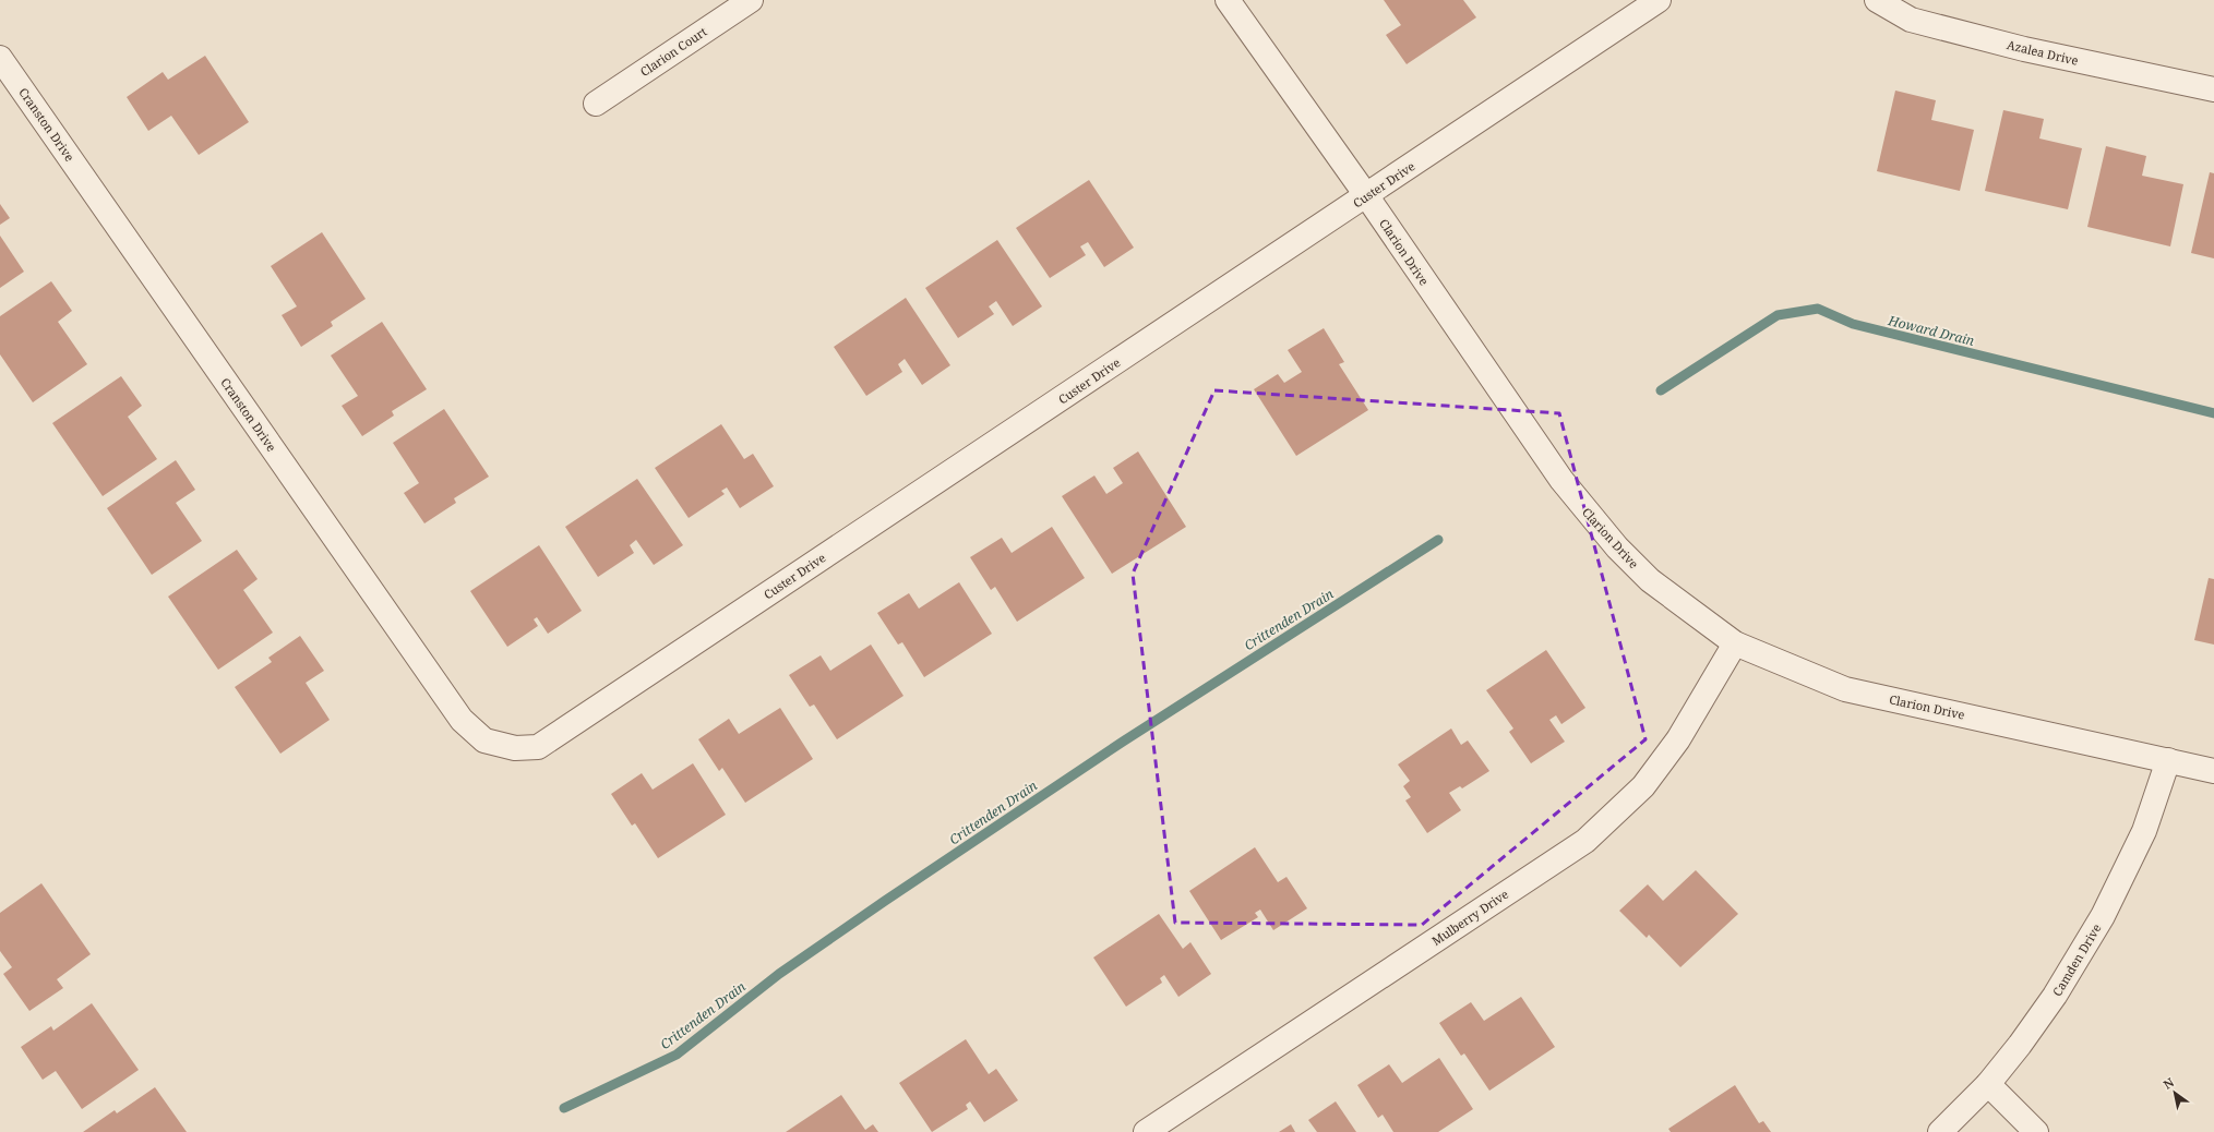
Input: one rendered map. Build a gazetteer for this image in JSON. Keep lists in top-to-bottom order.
{
  "streets": {
    "street": [
      "Clarion Court",
      "Azalea Drive",
      "Cranston Drive",
      "Custer Drive",
      "Clarion Drive",
      "Mulberry Drive",
      "Camden Drive"
    ]
  },
  "crossings": [
    ["Cranston Drive", "Custer Drive"],
    ["Custer Drive", "Clarion Drive"],
    ["Clarion Drive", "Mulberry Drive"],
    ["Clarion Drive", "Camden Drive"]
  ],
  "water": ["Howard Drain", "Crittenden Drain"],
  "north": "top left"
}
